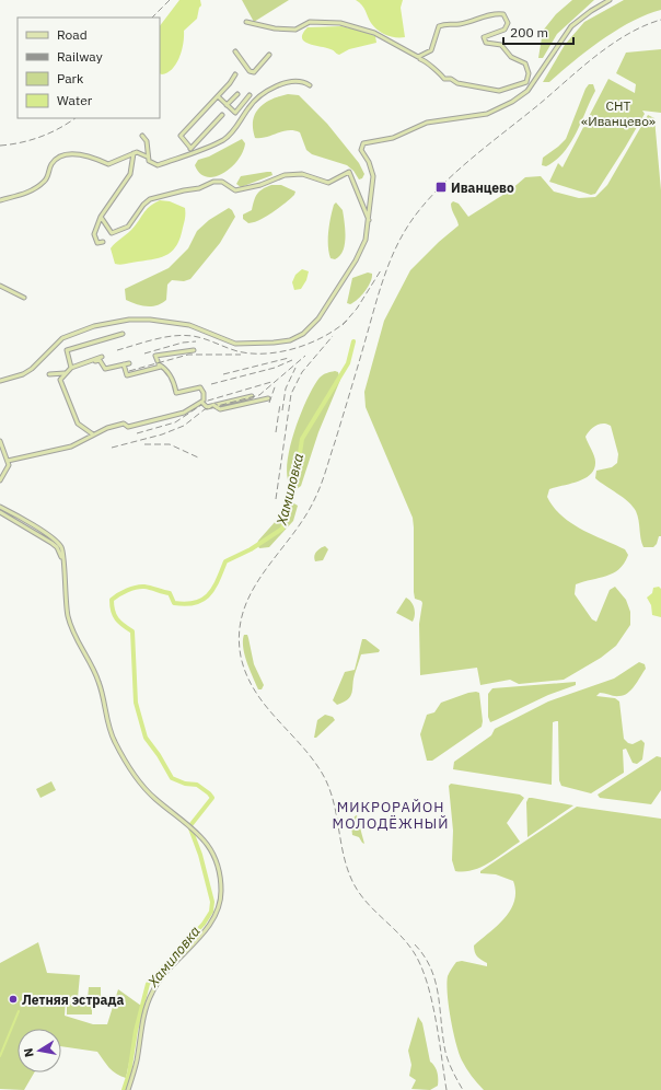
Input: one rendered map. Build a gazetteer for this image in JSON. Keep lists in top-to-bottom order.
{
  "districts": ["МИКРОРАЙОН МОЛОДЁЖНЫЙ"],
  "water": ["Хамиловка"],
  "parks": ["СНТ «Иванцево»"],
  "places": {
    "transit": ["Иванцево"],
    "other": ["Летняя эстрада"]
  },
  "legend": [
    "Road",
    "Railway",
    "Park",
    "Water"
  ],
  "scale_bar": "200 m",
  "north": "left"
}
